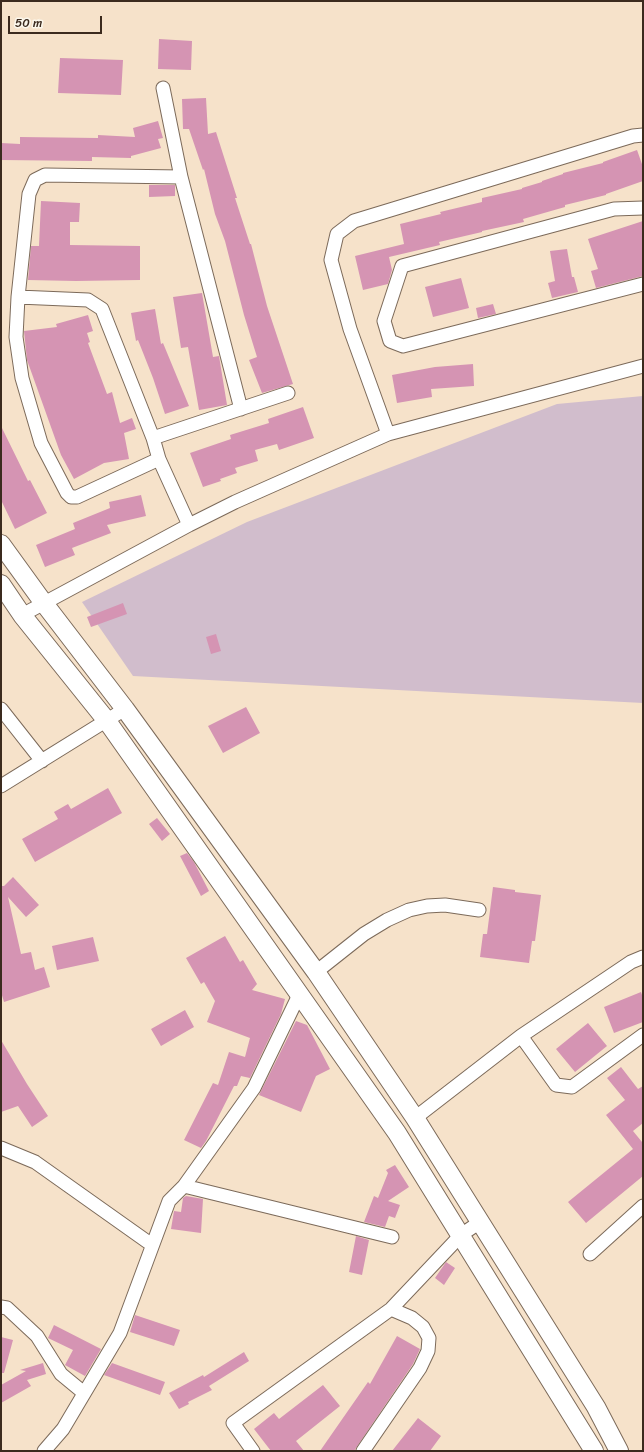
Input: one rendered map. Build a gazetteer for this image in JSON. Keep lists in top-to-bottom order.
{
  "scale_bar": "50 m"
}
